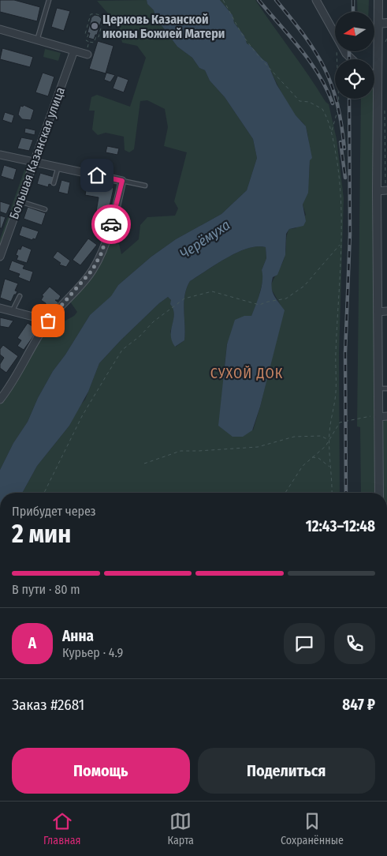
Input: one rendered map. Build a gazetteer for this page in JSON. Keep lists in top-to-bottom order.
{
  "streets": {
    "street": ["Большая Казанская улица"]
  },
  "districts": ["СУХОЙ ДОК"],
  "water": ["Черёмуха"],
  "places": ["Церковь Казанской иконы Божией Матери"],
  "north": "left",
  "page": {
    "heading": ["2 мин", "Прибудет через", "12:43–12:48"],
    "panel": [
      "Анна",
      "Курьер · 4.9",
      "Заказ #2681",
      "847 ₽"
    ],
    "bar": "В пути · 80 m",
    "round": "А",
    "buttons": ["Помощь", "Поделиться"],
    "tabs": ["Главная", "Карта", "Сохранённые"]
  }
}
